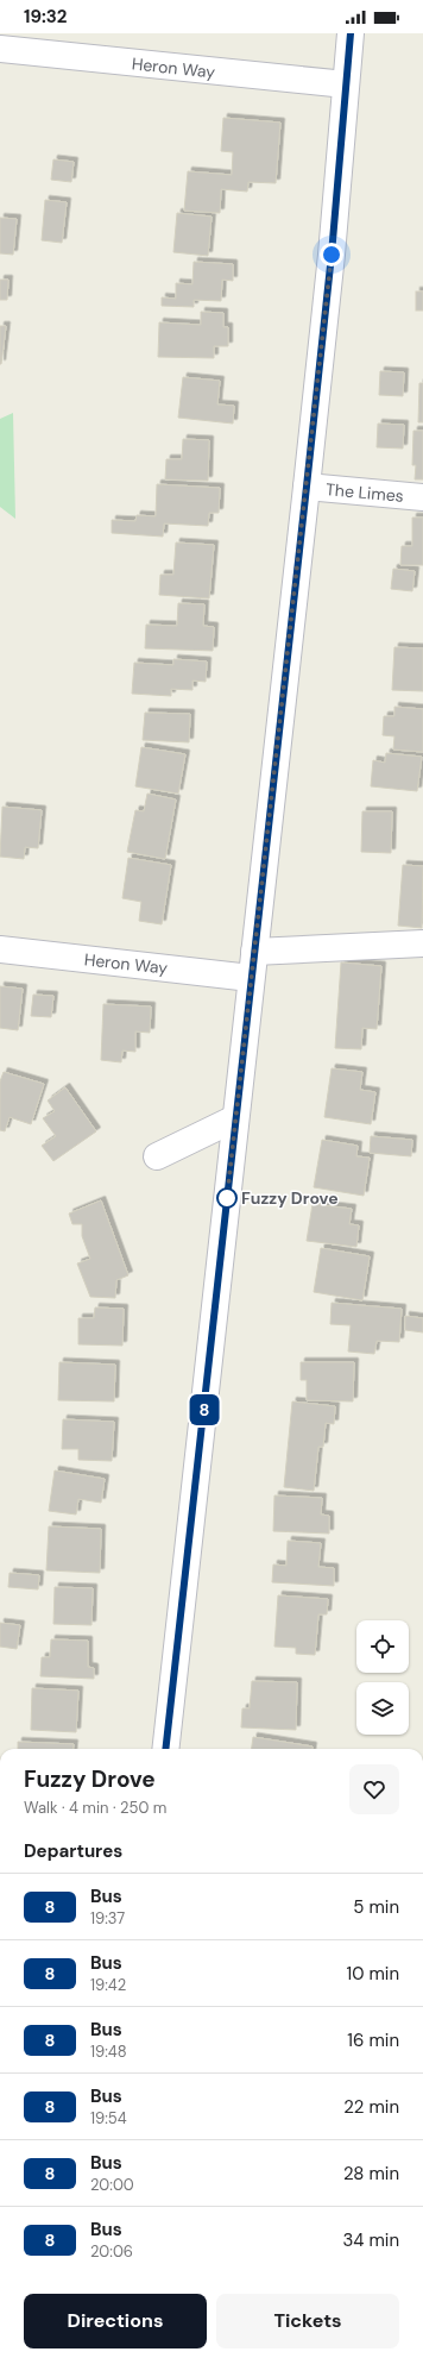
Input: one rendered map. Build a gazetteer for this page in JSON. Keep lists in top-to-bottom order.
{
  "streets": {
    "street": ["Heron Way", "The Limes"]
  },
  "places": ["Fuzzy Drove"],
  "lines": ["bus line 8"],
  "page": {
    "status": "19:32",
    "on_map": "8",
    "heading": [
      ["Fuzzy Drove", "Walk · 4 min · 250 m"],
      "Departures"
    ],
    "list": [
      {
        "mark": "8",
        "name": "Bus",
        "note": "19:37",
        "value": "5 min"
      },
      {
        "mark": "8",
        "name": "Bus",
        "note": "19:42",
        "value": "10 min"
      },
      {
        "mark": "8",
        "name": "Bus",
        "note": "19:48",
        "value": "16 min"
      },
      {
        "mark": "8",
        "name": "Bus",
        "note": "19:54",
        "value": "22 min"
      },
      {
        "mark": "8",
        "name": "Bus",
        "note": "20:00",
        "value": "28 min"
      },
      {
        "mark": "8",
        "name": "Bus",
        "note": "20:06",
        "value": "34 min"
      }
    ],
    "buttons": ["Directions", "Tickets"]
  }
}
